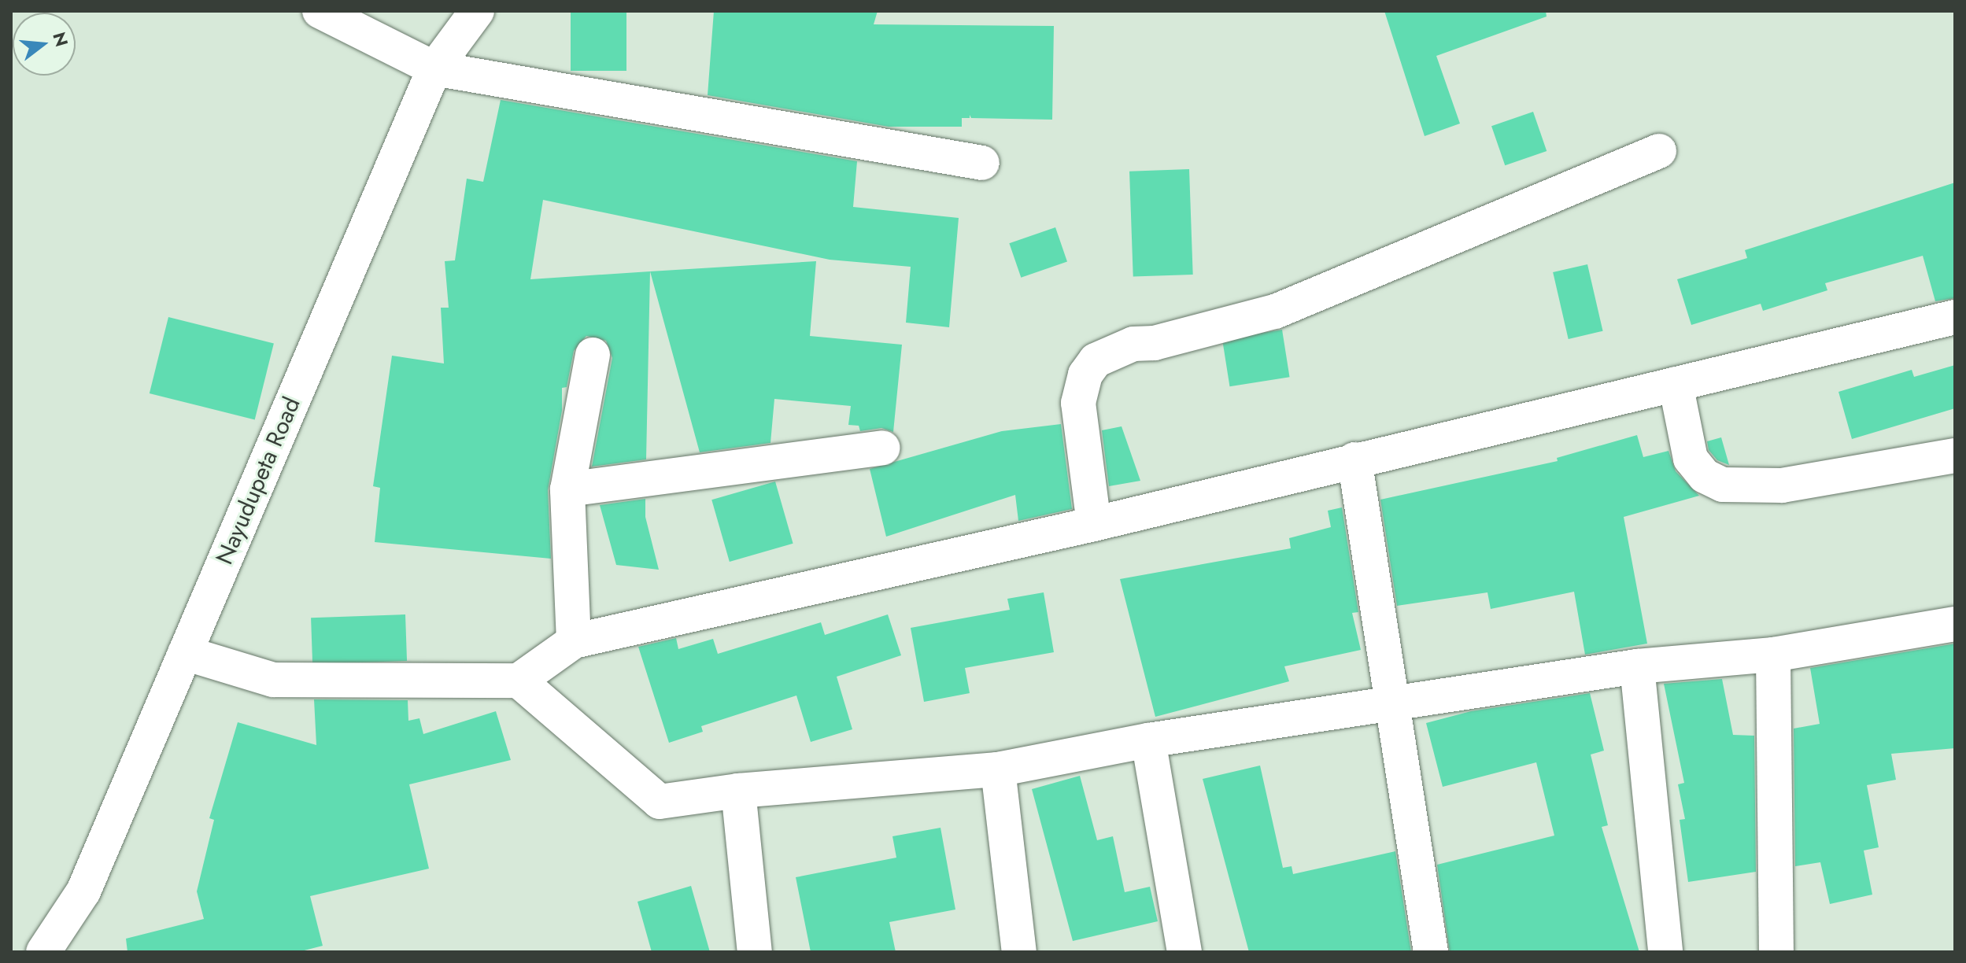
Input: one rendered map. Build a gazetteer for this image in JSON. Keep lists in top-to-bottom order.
{
  "streets": {
    "street": ["Nayudupeta Road"]
  },
  "north": "right"
}
